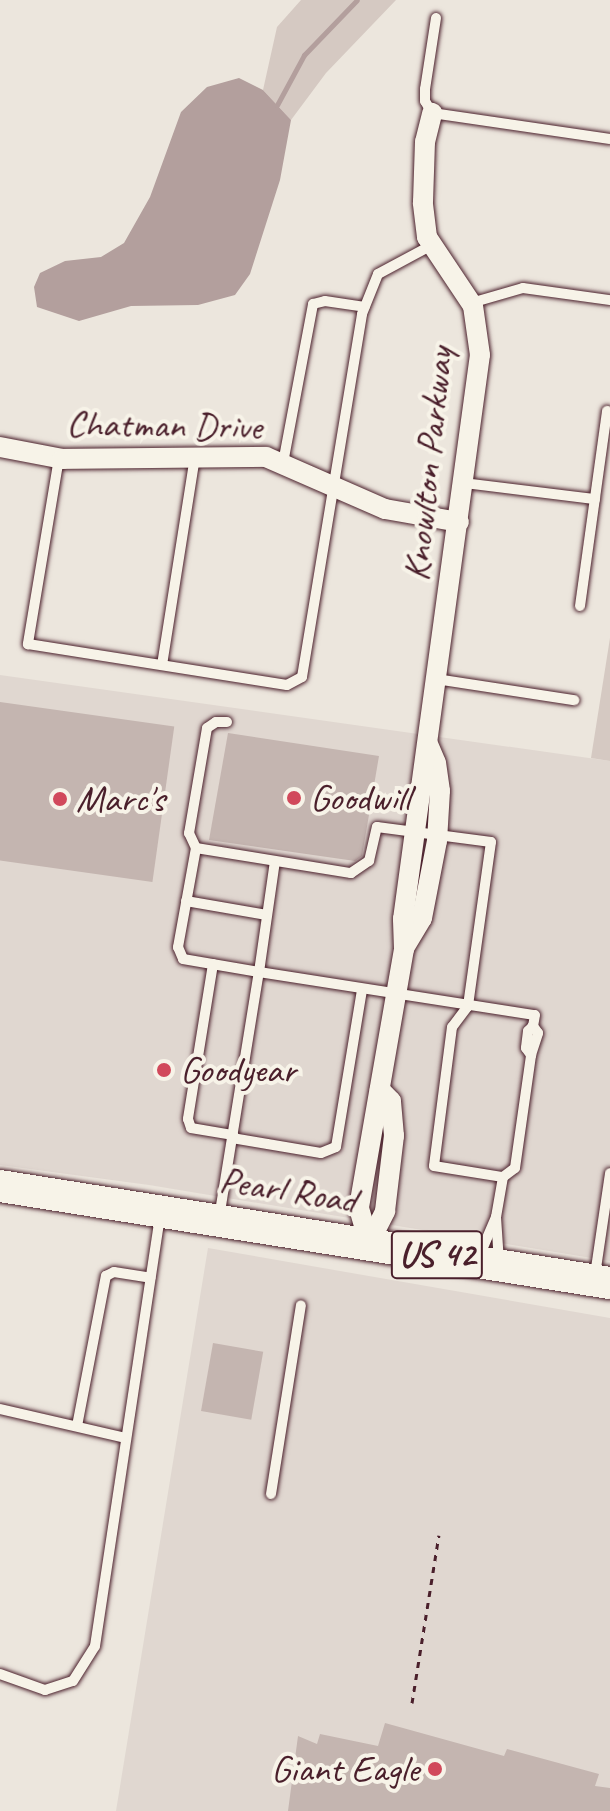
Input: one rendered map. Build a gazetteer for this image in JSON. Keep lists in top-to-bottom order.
{
  "streets": {
    "main road": ["Pearl Road", "US 42"],
    "street": ["Chatman Drive", "Knowlton Parkway"]
  },
  "crossings": [
    ["Chatman Drive", "Knowlton Parkway"],
    ["Knowlton Parkway", "Pearl Road"]
  ],
  "places": [
    "Goodwill",
    "Marc's",
    "Goodyear",
    "Giant Eagle"
  ]
}
